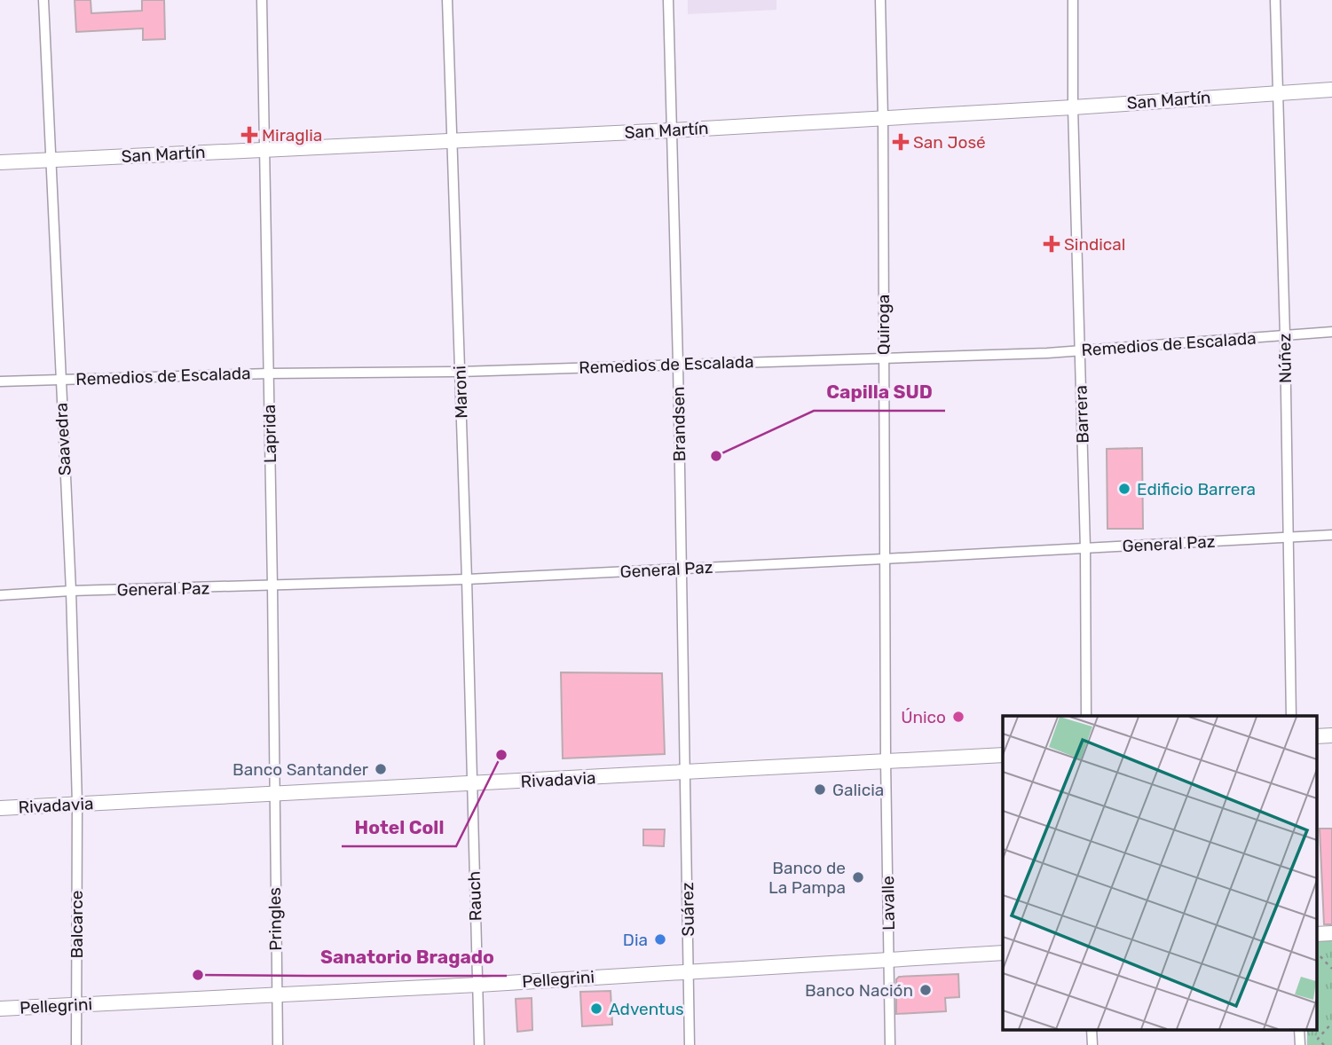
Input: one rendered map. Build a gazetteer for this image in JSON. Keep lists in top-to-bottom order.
{
  "streets": {
    "main road": ["San Martín", "Rivadavia", "Pellegrini"],
    "street": [
      "Quiroga",
      "Remedios de Escalada",
      "Núñez",
      "Maroni",
      "Barrera",
      "Brandsen",
      "Laprida",
      "Saavedra",
      "General Paz",
      "Rauch",
      "Lavalle",
      "Suárez",
      "Pringles",
      "Balcarce"
    ]
  },
  "crossings": [
    ["San Martín", "Quiroga"],
    ["San Martín", "Núñez"],
    ["San Martín", "Maroni"],
    ["San Martín", "Barrera"],
    ["San Martín", "Brandsen"],
    ["San Martín", "Laprida"],
    ["San Martín", "Saavedra"],
    ["Quiroga", "Remedios de Escalada"],
    ["Quiroga", "General Paz"],
    ["Quiroga", "Rivadavia"],
    ["Quiroga", "Lavalle"],
    ["Remedios de Escalada", "Núñez"],
    ["Remedios de Escalada", "Maroni"],
    ["Remedios de Escalada", "Barrera"],
    ["Remedios de Escalada", "Brandsen"],
    ["Remedios de Escalada", "Laprida"],
    ["Remedios de Escalada", "Saavedra"],
    ["Núñez", "General Paz"],
    ["Maroni", "General Paz"],
    ["Maroni", "Rivadavia"],
    ["Maroni", "Rauch"],
    ["Barrera", "General Paz"],
    ["Brandsen", "General Paz"],
    ["Brandsen", "Rivadavia"],
    ["Brandsen", "Suárez"],
    ["Laprida", "General Paz"],
    ["Laprida", "Rivadavia"],
    ["Laprida", "Pringles"],
    ["Saavedra", "General Paz"],
    ["Saavedra", "Rivadavia"],
    ["Saavedra", "Balcarce"],
    ["Rivadavia", "Rauch"],
    ["Rivadavia", "Lavalle"],
    ["Rivadavia", "Suárez"],
    ["Rivadavia", "Pringles"],
    ["Rivadavia", "Balcarce"],
    ["Rauch", "Pellegrini"],
    ["Lavalle", "Pellegrini"],
    ["Suárez", "Pellegrini"],
    ["Pringles", "Pellegrini"],
    ["Balcarce", "Pellegrini"]
  ],
  "places": {
    "health": ["Miraglia", "San José", "Sindical"],
    "other": [
      "Capilla SUD",
      "Edificio Barrera",
      "Único",
      "Hotel Coll",
      "Banco Santander",
      "Galicia",
      "Banco de La Pampa",
      "Dia",
      "Sanatorio Bragado",
      "Banco Nación",
      "Adventus"
    ]
  }
}
